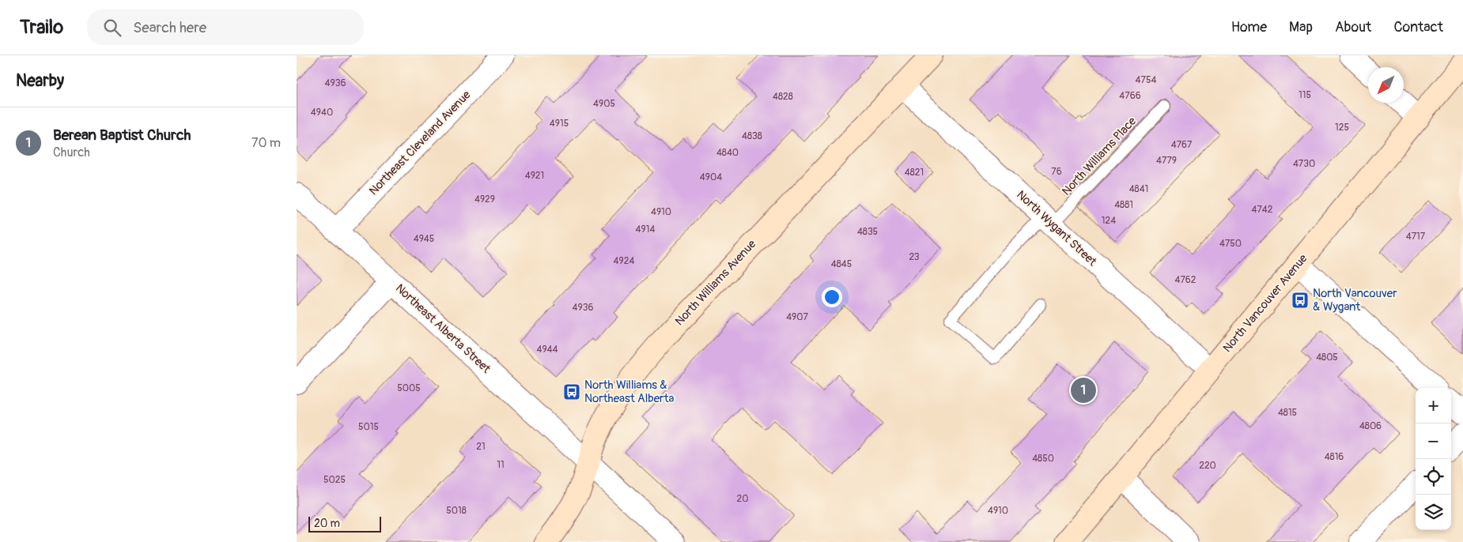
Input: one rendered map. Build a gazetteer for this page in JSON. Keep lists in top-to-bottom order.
{
  "streets": {
    "main road": ["North Williams Avenue", "North Vancouver Avenue"],
    "street": ["Northeast Cleveland Avenue", "North Wygant Street", "Northeast Alberta Street"],
    "lane": ["North Williams Place"]
  },
  "crossings": [
    ["Northeast Cleveland Avenue", "Northeast Alberta Street"],
    ["North Williams Place", "North Wygant Street"],
    ["North Wygant Street", "North Williams Avenue"],
    ["North Wygant Street", "North Vancouver Avenue"],
    ["North Williams Avenue", "Northeast Alberta Street"]
  ],
  "places": {
    "bus stop": ["North Vancouver & Wygant", "North Williams & Northeast Alberta"]
  },
  "house_numbers": [
    "4754",
    "4936",
    "115",
    "4766",
    "4828",
    "4905",
    "4940",
    "4915",
    "125",
    "4838",
    "4767",
    "4840",
    "4779",
    "4730",
    "76",
    "4821",
    "4921",
    "4904",
    "4841",
    "4929",
    "4881",
    "4742",
    "4910",
    "124",
    "4914",
    "4835",
    "4717",
    "4945",
    "4750",
    "23",
    "4924",
    "4845",
    "4762",
    "4936",
    "4907",
    "4944",
    "4805",
    "5005",
    "4815",
    "4806",
    "5015",
    "21",
    "4816",
    "4850",
    "11",
    "220",
    "5025",
    "20",
    "5018",
    "4910"
  ],
  "scale_bar": "20 m",
  "north": "bottom left",
  "page": {
    "header": "Trailo",
    "search": "Search here",
    "nav": [
      "Home",
      "Map",
      "About",
      "Contact"
    ],
    "heading": "Nearby",
    "list": [
      {
        "mark": "1",
        "name": "Berean Baptist Church",
        "note": "Church",
        "value": "70 m"
      }
    ],
    "pins": "1",
    "map_buttons": ["+", "−"],
    "scale": "20 m"
  }
}
